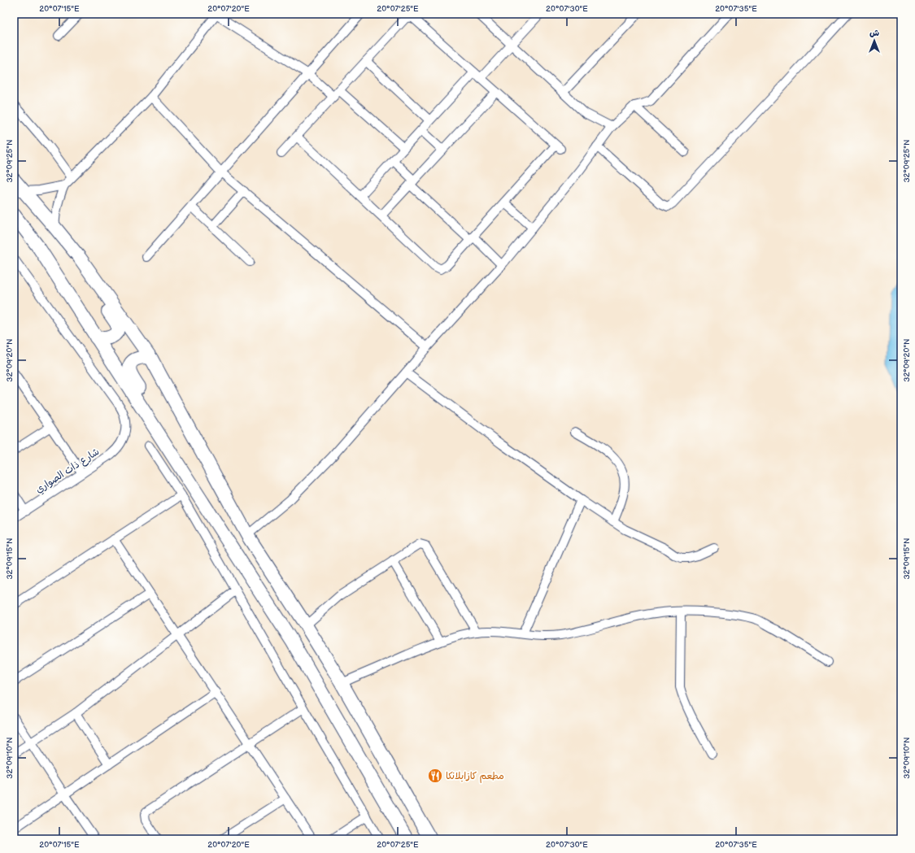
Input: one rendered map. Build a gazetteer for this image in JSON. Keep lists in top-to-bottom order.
{
  "streets": {
    "street": ["شارع ذات الصواري"]
  },
  "places": {
    "restaurant": ["مطعم كازابلانكا"]
  },
  "north": "top",
  "coordinates": [
    "20°07'15\"E",
    "20°07'20\"E",
    "20°07'25\"E",
    "20°07'30\"E",
    "20°07'35\"E",
    "32°09'25\"N",
    "32°09'20\"N",
    "32°09'15\"N",
    "32°09'10\"N"
  ]
}
